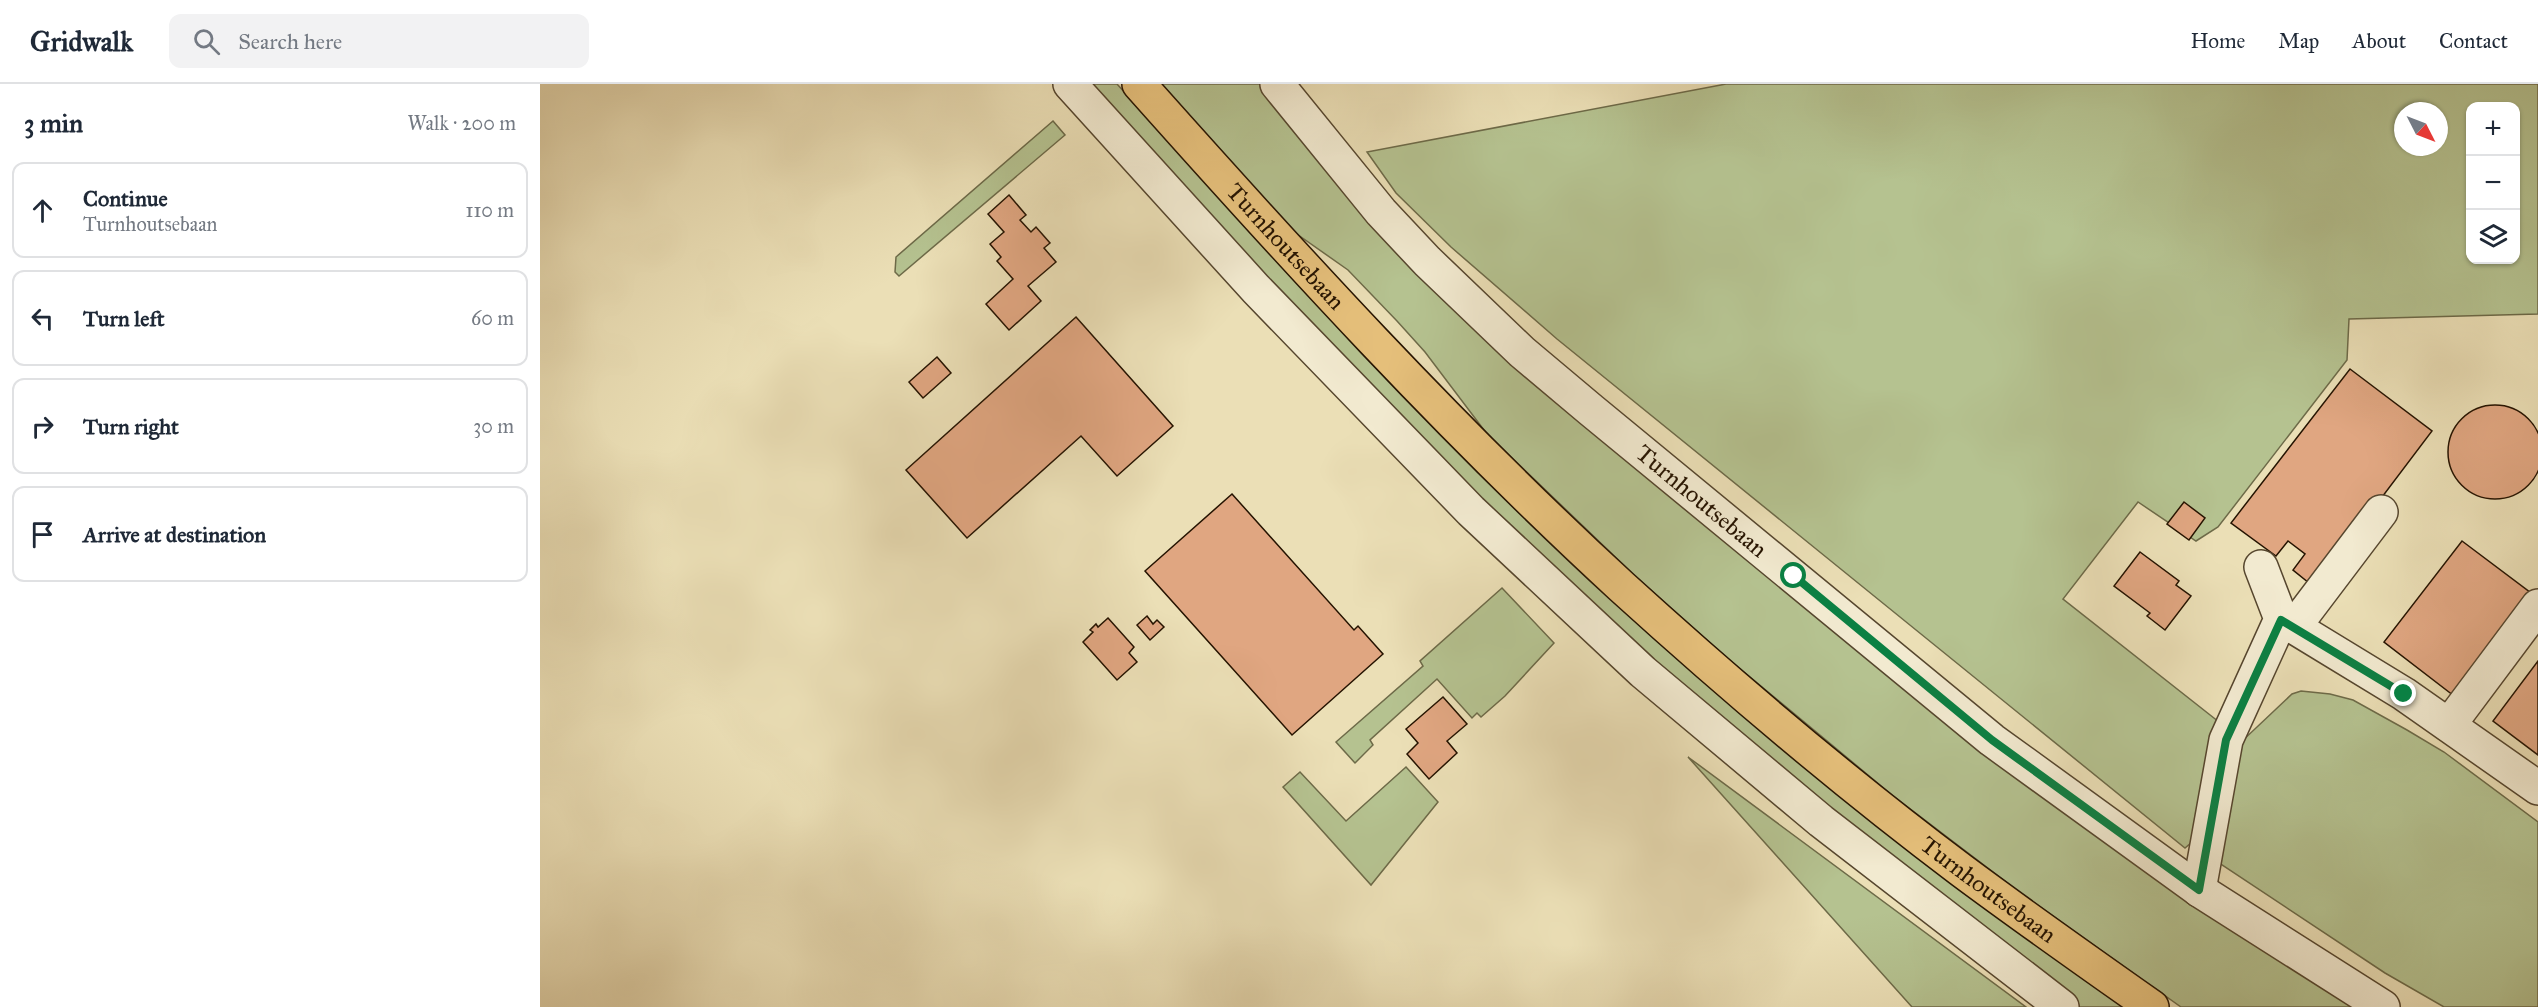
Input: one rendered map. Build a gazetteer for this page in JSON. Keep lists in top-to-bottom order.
{
  "streets": {
    "main road": ["Turnhoutsebaan"]
  },
  "north": "bottom right",
  "page": {
    "header": "Gridwalk",
    "search": "Search here",
    "nav": [
      "Home",
      "Map",
      "About",
      "Contact"
    ],
    "heading": ["3 min", "Walk · 200 m"],
    "map_buttons": ["+", "−"],
    "list": [
      ["Continue", "Turnhoutsebaan", "110 m"],
      ["Turn left", "60 m"],
      ["Turn right", "30 m"],
      "Arrive at destination"
    ]
  }
}
